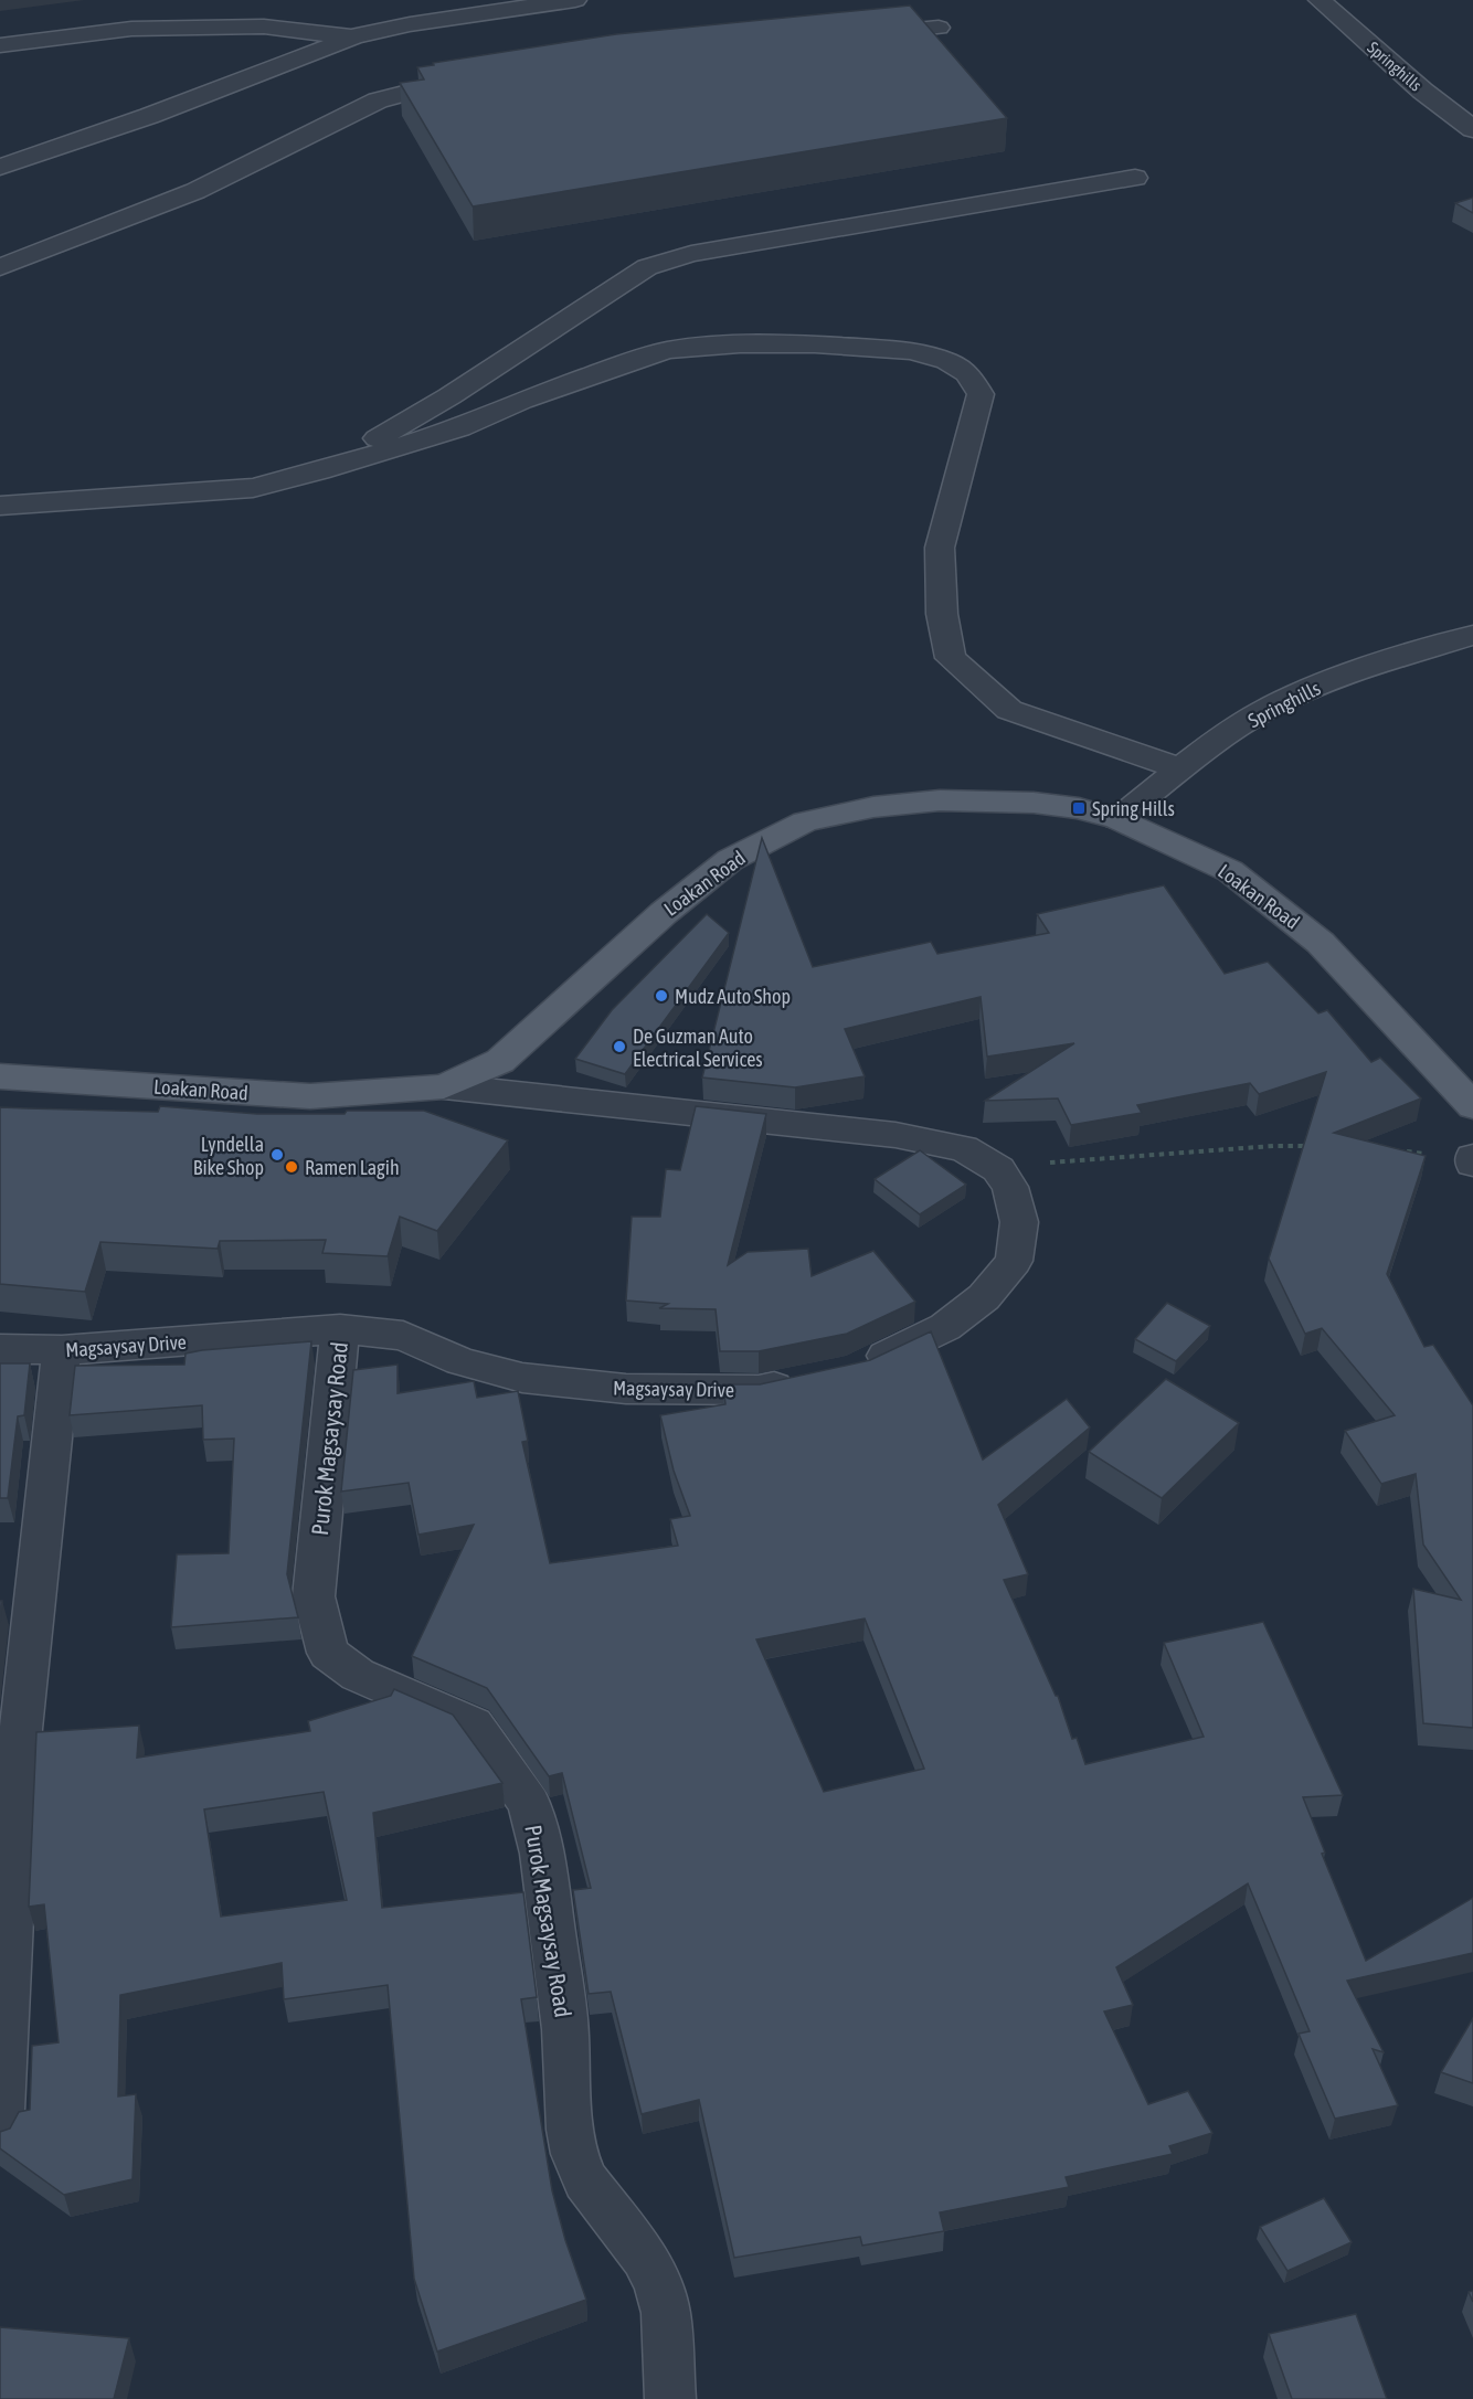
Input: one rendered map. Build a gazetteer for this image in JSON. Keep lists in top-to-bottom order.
{
  "streets": {
    "main road": ["Loakan Road"],
    "street": ["Springhills", "Magsaysay Drive", "Purok Magsaysay Road"]
  },
  "crossings": [
    ["Springhills", "Loakan Road"],
    ["Magsaysay Drive", "Purok Magsaysay Road"]
  ],
  "places": {
    "transit": ["Spring Hills"],
    "other": [
      "Mudz Auto Shop",
      "De Guzman Auto Electrical Services",
      "Lyndella Bike Shop",
      "Ramen Lagih"
    ]
  }
}
